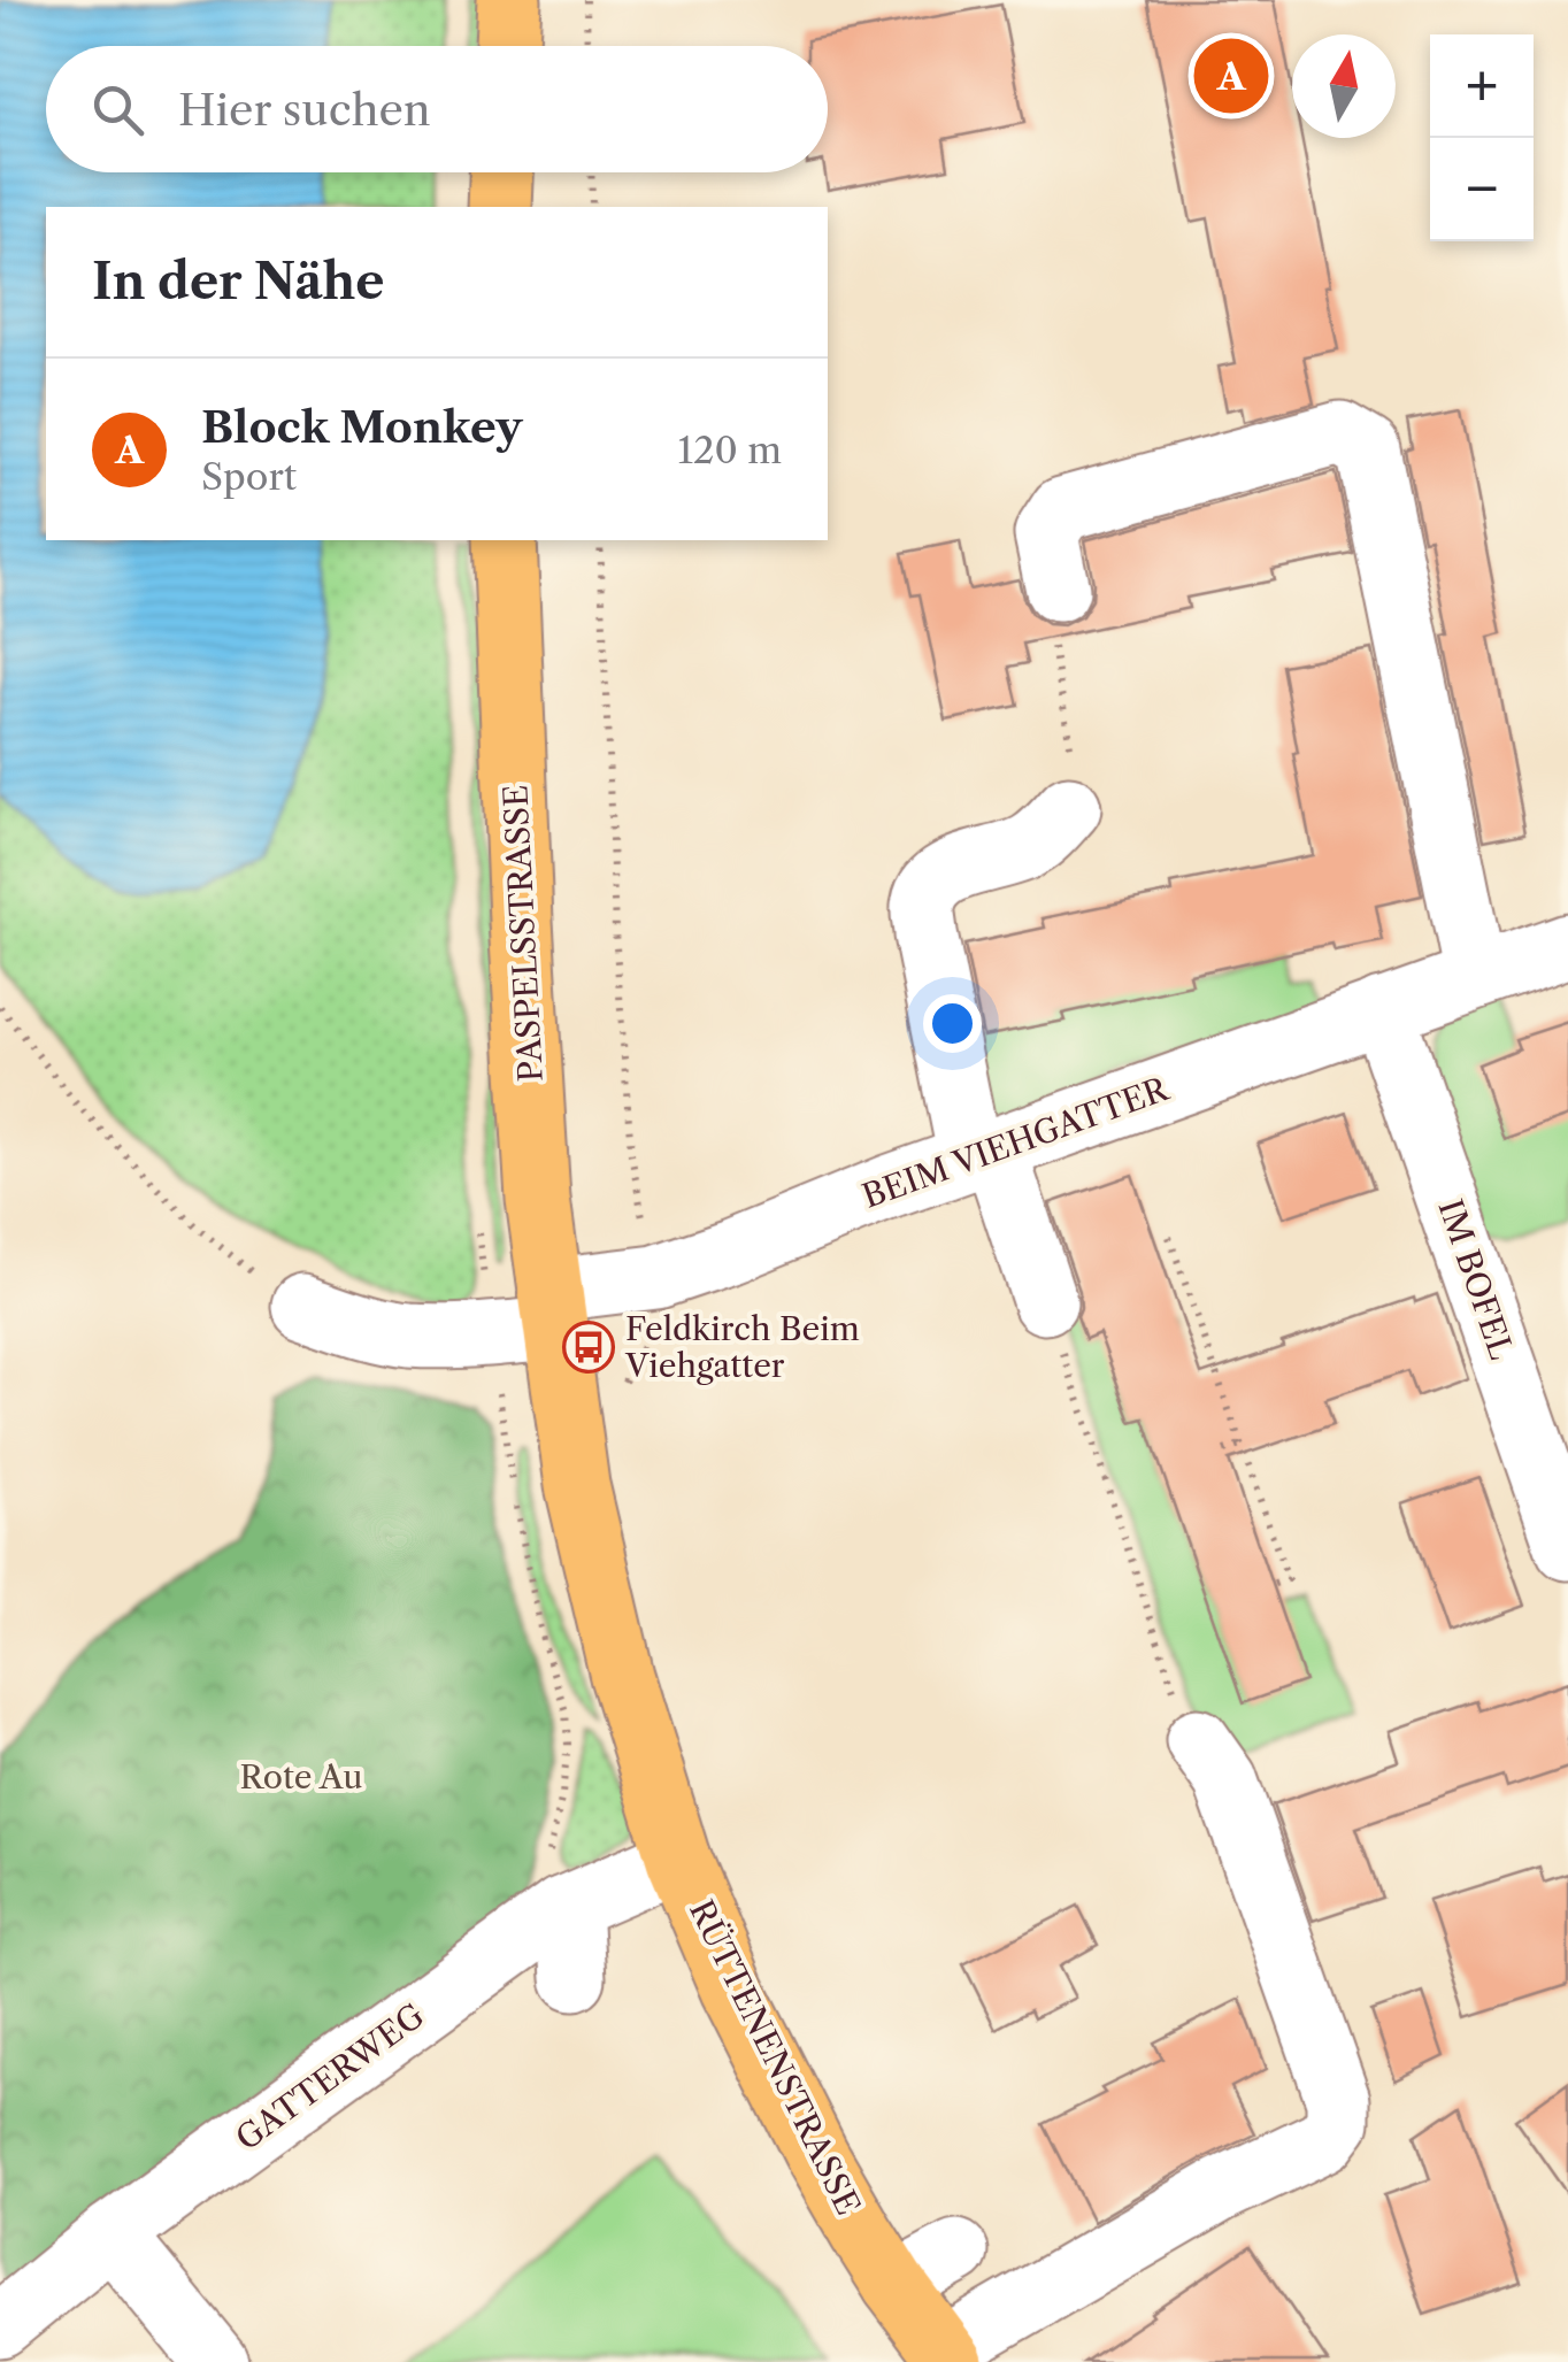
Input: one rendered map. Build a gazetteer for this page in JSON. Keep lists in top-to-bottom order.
{
  "streets": {
    "main road": ["PASPELSSTRASSE", "RÜTTENENSTRASSE"],
    "street": ["BEIM VIEHGATTER", "IM BOFEL", "GATTERWEG"]
  },
  "crossings": [
    ["PASPELSSTRASSE", "BEIM VIEHGATTER"],
    ["PASPELSSTRASSE", "RÜTTENENSTRASSE"],
    ["BEIM VIEHGATTER", "IM BOFEL"],
    ["BEIM VIEHGATTER", "RÜTTENENSTRASSE"],
    ["RÜTTENENSTRASSE", "GATTERWEG"]
  ],
  "parks": ["Rote Au"],
  "places": {
    "bus stop": ["Feldkirch Beim Viehgatter"]
  },
  "north": "top",
  "page": {
    "pins": "A",
    "map_buttons": ["+", "−"],
    "search": "Hier suchen",
    "heading": "In der Nähe",
    "list": [
      {
        "mark": "A",
        "name": "Block Monkey",
        "note": "Sport",
        "value": "120 m"
      }
    ]
  }
}
